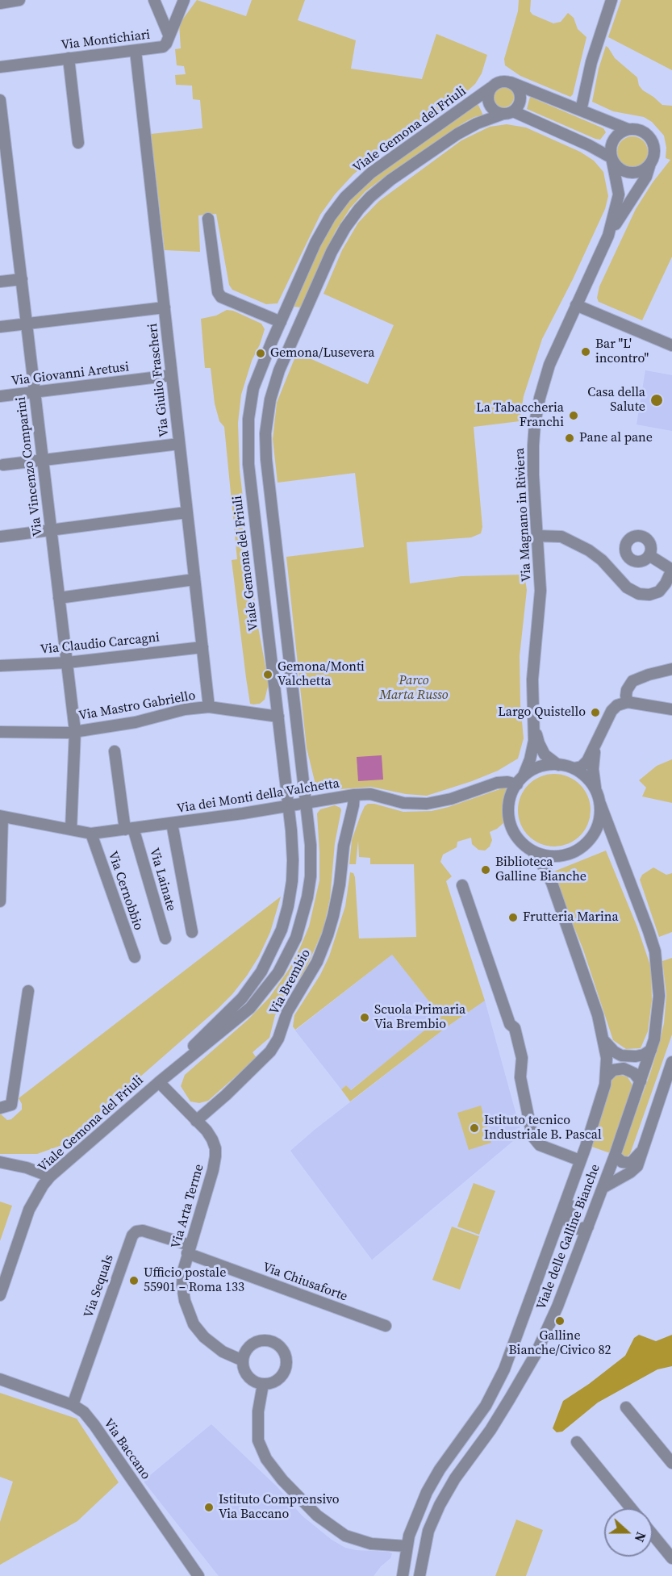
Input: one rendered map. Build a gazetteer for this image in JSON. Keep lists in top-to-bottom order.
{
  "streets": {
    "street": [
      "Via Montichiari",
      "Viale Gemona del Friuli",
      "Via Giovanni Aretusi",
      "Via Giulio Frascheri",
      "Via Vincenzo Comparini",
      "Via Magnano in Riviera",
      "Via Claudio Carcagni",
      "Via Mastro Gabriello",
      "Via dei Monti della Valchetta",
      "Via Lainate",
      "Via Cernobbio",
      "Via Brembio",
      "Via Arta Terme",
      "Viale delle Galline Bianche",
      "Via Chiusaforte",
      "Via Sequals",
      "Via Baccano"
    ]
  },
  "crossings": [
    ["Via Montichiari", "Via Giulio Frascheri"],
    ["Viale Gemona del Friuli", "Via Mastro Gabriello"],
    ["Viale Gemona del Friuli", "Via dei Monti della Valchetta"],
    ["Viale Gemona del Friuli", "Via Arta Terme"],
    ["Via Giovanni Aretusi", "Via Giulio Frascheri"],
    ["Via Giovanni Aretusi", "Via Vincenzo Comparini"],
    ["Via Giulio Frascheri", "Via Claudio Carcagni"],
    ["Via Giulio Frascheri", "Via Mastro Gabriello"],
    ["Via Vincenzo Comparini", "Via Claudio Carcagni"],
    ["Via Vincenzo Comparini", "Via Mastro Gabriello"],
    ["Via Vincenzo Comparini", "Via dei Monti della Valchetta"],
    ["Via Magnano in Riviera", "Via dei Monti della Valchetta"],
    ["Via Magnano in Riviera", "Viale delle Galline Bianche"],
    ["Via dei Monti della Valchetta", "Via Lainate"],
    ["Via dei Monti della Valchetta", "Via Cernobbio"],
    ["Via dei Monti della Valchetta", "Via Brembio"],
    ["Via dei Monti della Valchetta", "Viale delle Galline Bianche"],
    ["Via Brembio", "Via Arta Terme"],
    ["Via Arta Terme", "Via Chiusaforte"],
    ["Via Arta Terme", "Via Sequals"],
    ["Via Chiusaforte", "Via Sequals"],
    ["Via Sequals", "Via Baccano"]
  ],
  "parks": ["Parco Marta Russo"],
  "places": [
    "Bar \"L' incontro\"",
    "Gemona/Lusevera",
    "Casa della Salute",
    "La Tabaccheria Franchi",
    "Pane al pane",
    "Gemona/Monti Valchetta",
    "Largo Quistello",
    "Biblioteca Galline Bianche",
    "Frutteria Marina",
    "Scuola Primaria Via Brembio",
    "Istituto tecnico Industriale B. Pascal",
    "Ufficio postale 55901 – Roma 133",
    "Galline Bianche/Civico 82",
    "Istituto Comprensivo Via Baccano"
  ],
  "north": "right"
}
